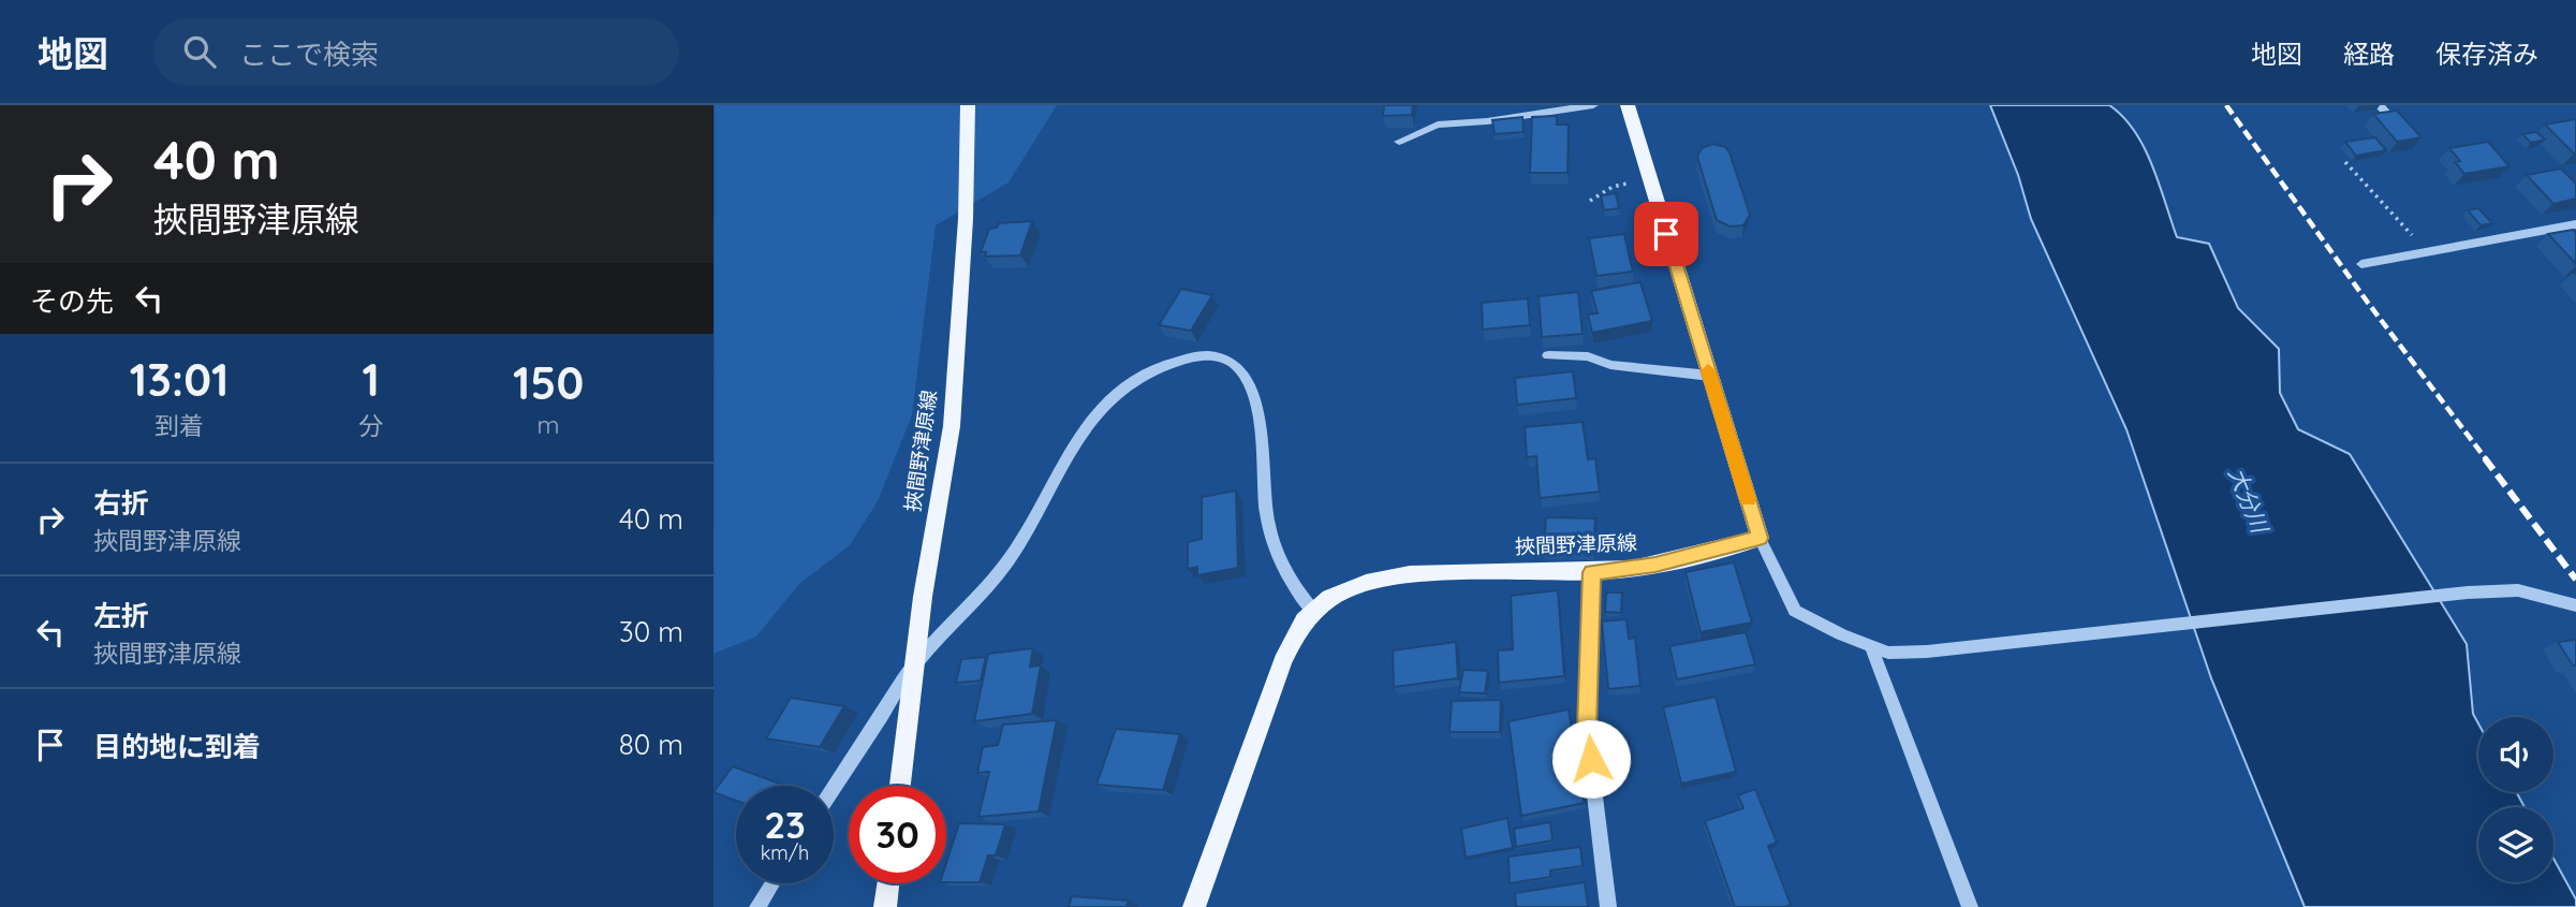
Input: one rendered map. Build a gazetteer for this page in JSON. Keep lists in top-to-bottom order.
{
  "streets": {
    "main road": ["挾間野津原線"]
  },
  "water": ["大分川"],
  "page": {
    "header": "地図",
    "search": "ここで検索",
    "nav": ["地図", "経路", "保存済み"],
    "turn": ["40 m", "挾間野津原線"],
    "then": "その先",
    "eta": [
      "13:01",
      "到着",
      "1",
      "分",
      "150",
      "m"
    ],
    "list": [
      {
        "name": "右折",
        "note": "挾間野津原線",
        "value": "40 m"
      },
      {
        "name": "左折",
        "note": "挾間野津原線",
        "value": "30 m"
      },
      {
        "name": "目的地に到着",
        "value": "80 m"
      }
    ],
    "speed": "23 km/h",
    "limit": "30"
  }
}
